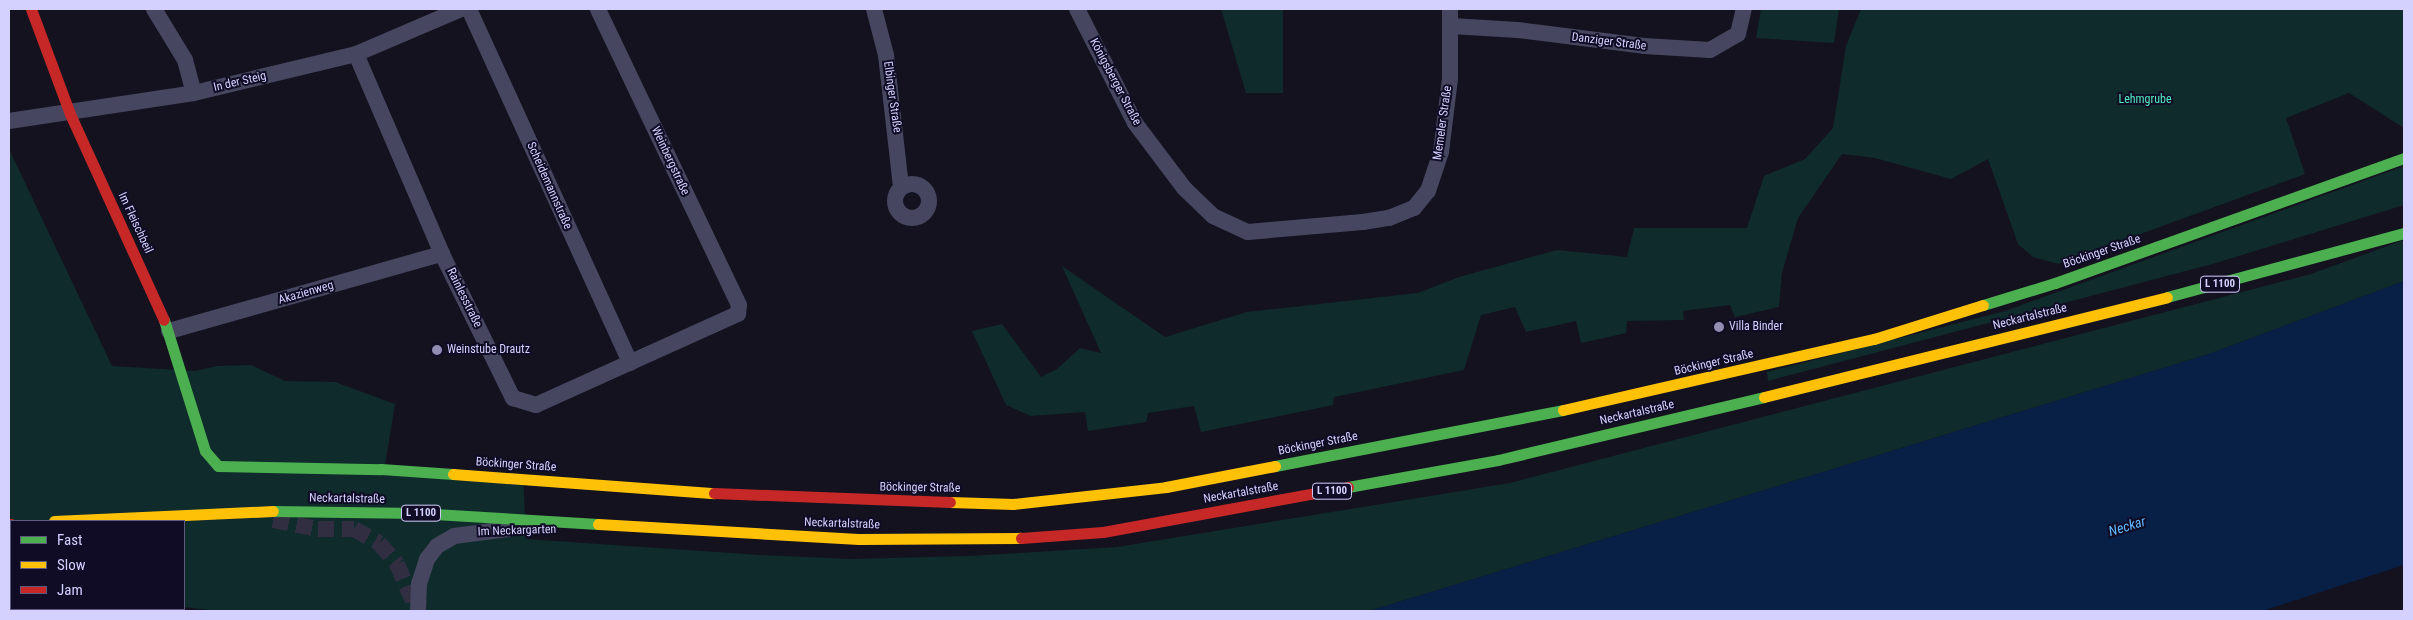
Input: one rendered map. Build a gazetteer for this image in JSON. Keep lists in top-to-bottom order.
{
  "streets": {
    "street": [
      "Danziger Straße",
      "In der Steig",
      "Königsberger Straße",
      "Elbinger Straße",
      "Memeler Straße",
      "Weinbergstraße",
      "Scheidemannstraße",
      "Im Fleischbeil",
      "Böckinger Straße",
      "L 1100",
      "Akazienweg",
      "Rainlesstraße",
      "Neckartalstraße",
      "Im Neckargarten"
    ]
  },
  "crossings": [
    ["Danziger Straße", "Memeler Straße"],
    ["In der Steig", "Im Fleischbeil"],
    ["In der Steig", "Rainlesstraße"],
    ["Königsberger Straße", "Memeler Straße"],
    ["Weinbergstraße", "Rainlesstraße"],
    ["Scheidemannstraße", "Rainlesstraße"],
    ["Im Fleischbeil", "Böckinger Straße"],
    ["Im Fleischbeil", "Akazienweg"],
    ["Akazienweg", "Rainlesstraße"],
    ["Neckartalstraße", "Im Neckargarten"]
  ],
  "water": ["Neckar"],
  "parks": ["Lehmgrube"],
  "places": ["Villa Binder", "Weinstube Drautz"],
  "legend": ["Fast", "Slow", "Jam"]
}
